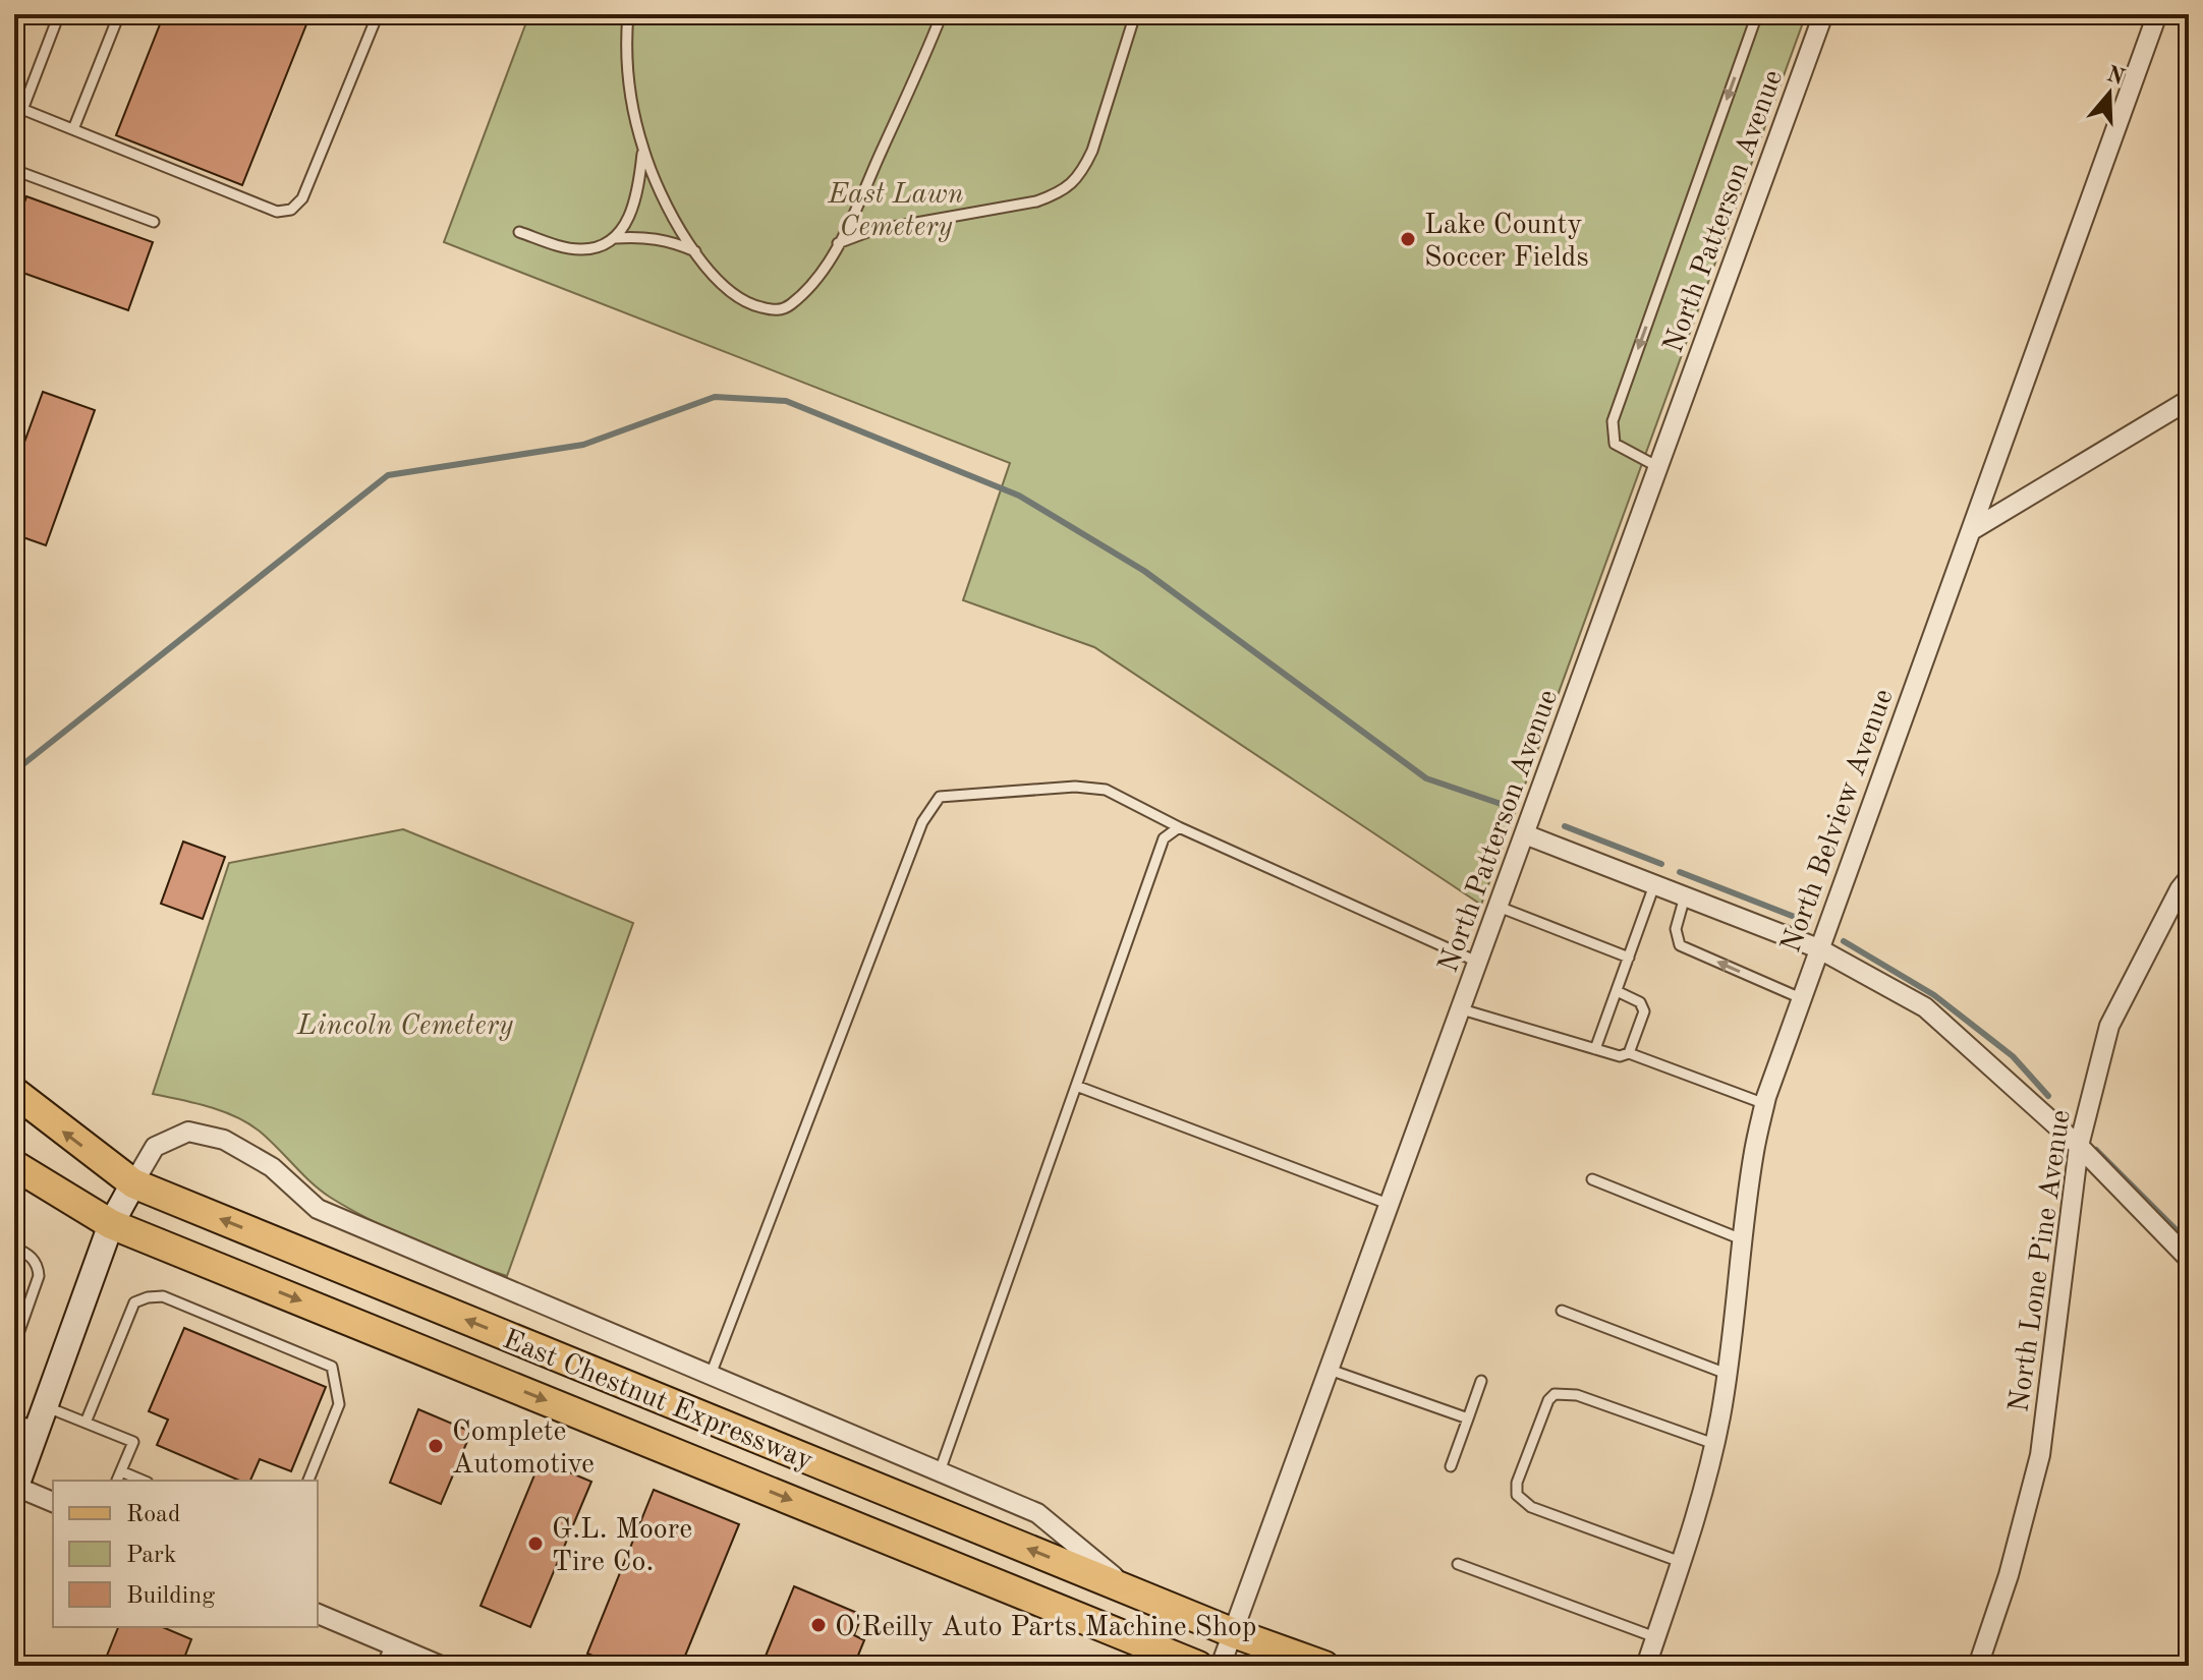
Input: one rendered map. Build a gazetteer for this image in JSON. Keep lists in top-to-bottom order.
{
  "streets": {
    "main road": ["East Chestnut Expressway"],
    "street": ["North Patterson Avenue", "North Belview Avenue", "North Lone Pine Avenue"]
  },
  "crossings": [
    ["North Patterson Avenue", "East Chestnut Expressway"]
  ],
  "parks": ["East Lawn Cemetery", "Lincoln Cemetery"],
  "places": [
    "Lake County Soccer Fields",
    "Complete Automotive",
    "G.L. Moore Tire Co.",
    "O'Reilly Auto Parts Machine Shop"
  ],
  "legend": ["Road", "Park", "Building"],
  "north": "top"
}
